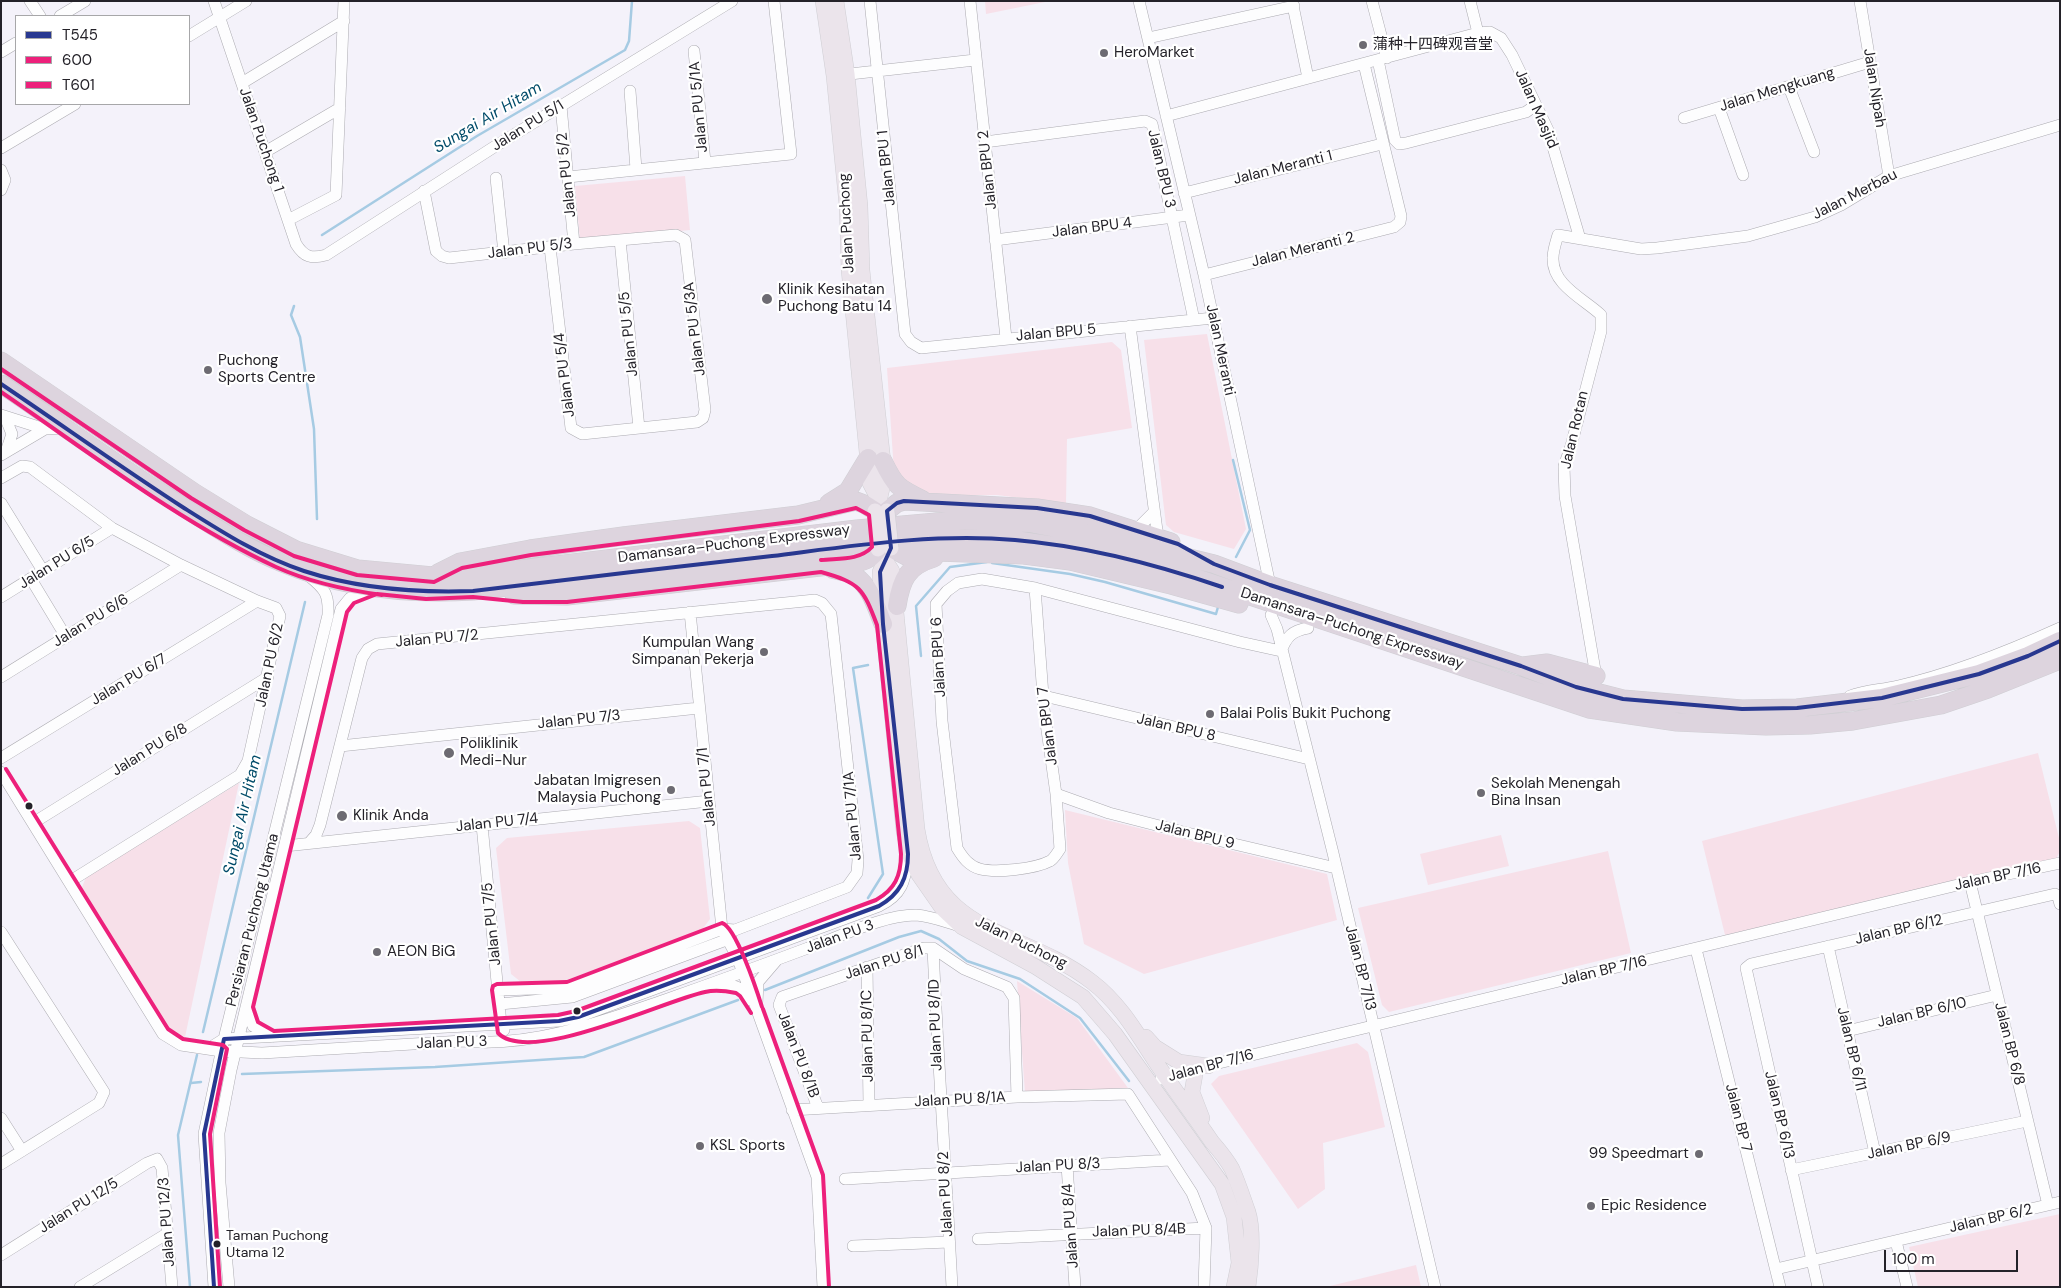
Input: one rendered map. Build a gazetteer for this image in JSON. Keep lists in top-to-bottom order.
{
  "streets": {
    "highway": ["Damansara–Puchong Expressway"],
    "main road": ["Jalan Puchong"],
    "street": [
      "Jalan Nipah",
      "Jalan Mengkuang",
      "Jalan PU 5/1A",
      "Jalan Masjid",
      "Jalan PU 5/1",
      "Jalan Puchong 1",
      "Jalan BPU 1",
      "Jalan Meranti 1",
      "Jalan BPU 3",
      "Jalan BPU 2",
      "Jalan PU 5/2",
      "Jalan Merbau",
      "Jalan BPU 4",
      "Jalan PU 5/3",
      "Jalan Meranti 2",
      "Jalan PU 5/3A",
      "Jalan BPU 5",
      "Jalan PU 5/5",
      "Jalan Meranti",
      "Jalan PU 5/4",
      "Jalan Rotan",
      "Jalan PU 6/5",
      "Jalan PU 6/6",
      "Jalan PU 7/2",
      "Jalan BPU 6",
      "Jalan PU 6/2",
      "Jalan PU 6/7",
      "Jalan PU 7/3",
      "Jalan BPU 7",
      "Jalan BPU 8",
      "Jalan PU 6/8",
      "Jalan PU 7/1",
      "Jalan PU 7/1A",
      "Jalan PU 7/4",
      "Jalan BPU 9",
      "Jalan BP 7/16",
      "Persiaran Puchong Utama",
      "Jalan PU 7/5",
      "Jalan BP 6/12",
      "Jalan PU 3",
      "Jalan PU 8/1",
      "Jalan BP 7/13",
      "Jalan BP 6/10",
      "Jalan PU 8/1D",
      "Jalan PU 8/1C",
      "Jalan BP 6/8",
      "Jalan BP 6/11",
      "Jalan PU 8/1B",
      "Jalan PU 8/1A",
      "Jalan BP 6/13",
      "Jalan BP 7",
      "Jalan BP 6/9",
      "Jalan PU 8/3",
      "Jalan PU 8/2",
      "Jalan PU 12/5",
      "Jalan BP 6/2",
      "Jalan PU 12/3",
      "Jalan PU 8/4",
      "Jalan PU 8/4B"
    ]
  },
  "crossings": [
    ["Jalan Nipah", "Jalan Mengkuang"],
    ["Jalan Nipah", "Jalan Merbau"],
    ["Jalan Masjid", "Jalan Merbau"],
    ["Jalan PU 5/1", "Jalan Puchong 1"],
    ["Jalan PU 5/1", "Jalan PU 5/2"],
    ["Jalan PU 5/1", "Jalan PU 5/3"],
    ["Jalan BPU 1", "Jalan BPU 5"],
    ["Jalan Meranti 1", "Jalan Meranti 2"],
    ["Jalan Meranti 1", "Jalan Meranti"],
    ["Jalan BPU 3", "Jalan BPU 2"],
    ["Jalan BPU 3", "Jalan BPU 4"],
    ["Jalan BPU 3", "Jalan BPU 5"],
    ["Jalan BPU 2", "Jalan BPU 4"],
    ["Jalan BPU 2", "Jalan BPU 5"],
    ["Jalan PU 5/2", "Jalan PU 5/3"],
    ["Jalan Merbau", "Jalan Rotan"],
    ["Jalan Puchong", "Jalan BP 7/16"],
    ["Jalan Puchong", "Jalan PU 3"],
    ["Jalan BPU 4", "Jalan Meranti"],
    ["Jalan PU 5/3", "Jalan PU 5/3A"],
    ["Jalan PU 5/3", "Jalan PU 5/5"],
    ["Jalan PU 5/3", "Jalan PU 5/4"],
    ["Jalan Meranti 2", "Jalan Meranti"],
    ["Jalan PU 5/3A", "Jalan PU 5/4"],
    ["Jalan BPU 5", "Jalan Meranti"],
    ["Jalan PU 5/5", "Jalan PU 5/4"],
    ["Jalan Meranti", "Damansara–Puchong Expressway"],
    ["Damansara–Puchong Expressway", "Persiaran Puchong Utama"],
    ["Jalan PU 6/5", "Jalan PU 6/2"],
    ["Jalan PU 6/6", "Jalan PU 6/2"],
    ["Jalan PU 7/2", "Jalan PU 7/3"],
    ["Jalan PU 7/2", "Jalan PU 7/1"],
    ["Jalan PU 7/2", "Jalan PU 7/1A"],
    ["Jalan PU 7/2", "Jalan PU 7/4"],
    ["Jalan BPU 6", "Jalan BPU 7"],
    ["Jalan BPU 6", "Jalan BP 7/13"],
    ["Jalan PU 6/2", "Jalan PU 6/7"],
    ["Jalan PU 6/2", "Jalan PU 6/8"],
    ["Jalan PU 6/2", "Jalan PU 3"],
    ["Jalan PU 7/3", "Jalan PU 7/1"],
    ["Jalan BPU 7", "Jalan BPU 8"],
    ["Jalan BPU 7", "Jalan BPU 9"],
    ["Jalan BPU 8", "Jalan BP 7/13"],
    ["Jalan PU 6/8", "Jalan PU 3"],
    ["Jalan PU 7/1", "Jalan PU 7/1A"],
    ["Jalan PU 7/1", "Jalan PU 7/4"],
    ["Jalan PU 7/1", "Jalan PU 3"],
    ["Jalan PU 7/1", "Jalan PU 8/1A"],
    ["Jalan PU 7/1A", "Jalan PU 7/5"],
    ["Jalan PU 7/4", "Persiaran Puchong Utama"],
    ["Jalan PU 7/4", "Jalan PU 7/5"],
    ["Jalan BPU 9", "Jalan BP 7/13"],
    ["Jalan BP 7/16", "Jalan BP 7/13"],
    ["Jalan BP 7/16", "Jalan BP 6/8"],
    ["Jalan BP 7/16", "Jalan BP 7"],
    ["Persiaran Puchong Utama", "Jalan PU 3"],
    ["Jalan PU 7/5", "Jalan PU 3"],
    ["Jalan BP 6/12", "Jalan BP 6/8"],
    ["Jalan BP 6/12", "Jalan BP 6/11"],
    ["Jalan BP 6/12", "Jalan BP 6/13"],
    ["Jalan PU 8/1", "Jalan PU 8/1D"],
    ["Jalan PU 8/1", "Jalan PU 8/1C"],
    ["Jalan PU 8/1", "Jalan PU 8/1B"],
    ["Jalan PU 8/1", "Jalan PU 8/1A"],
    ["Jalan BP 6/10", "Jalan BP 6/8"],
    ["Jalan BP 6/10", "Jalan BP 6/11"],
    ["Jalan PU 8/1D", "Jalan PU 8/1A"],
    ["Jalan PU 8/1D", "Jalan PU 8/2"],
    ["Jalan PU 8/1C", "Jalan PU 8/1A"],
    ["Jalan BP 6/8", "Jalan BP 6/9"],
    ["Jalan BP 6/8", "Jalan BP 6/2"],
    ["Jalan BP 6/11", "Jalan BP 6/9"],
    ["Jalan PU 8/1B", "Jalan PU 8/1A"],
    ["Jalan PU 8/1A", "Jalan PU 8/3"],
    ["Jalan PU 8/1A", "Jalan PU 8/2"],
    ["Jalan BP 6/13", "Jalan BP 6/9"],
    ["Jalan BP 6/13", "Jalan BP 6/2"],
    ["Jalan BP 7", "Jalan BP 6/2"],
    ["Jalan PU 8/3", "Jalan PU 8/2"],
    ["Jalan PU 8/3", "Jalan PU 8/4"],
    ["Jalan PU 12/5", "Jalan PU 12/3"],
    ["Jalan PU 8/4", "Jalan PU 8/4B"]
  ],
  "water": ["Sungai Air Hitam"],
  "places": [
    "蒲种十四碑观音堂",
    "HeroMarket",
    "Klinik Kesihatan Puchong Batu 14",
    "Puchong Sports Centre",
    "Kumpulan Wang Simpanan Pekerja",
    "Balai Polis Bukit Puchong",
    "Poliklinik Medi-Nur",
    "Jabatan Imigresen Malaysia Puchong",
    "Sekolah Menengah Bina Insan",
    "Klinik Anda",
    "AEON BiG",
    "KSL Sports",
    "99 Speedmart",
    "Epic Residence",
    "Taman Puchong Utama 12"
  ],
  "lines": ["transit line 600", "transit line T545", "transit line T601"],
  "legend": ["T545", "600", "T601"],
  "scale_bar": "100 m"
}
